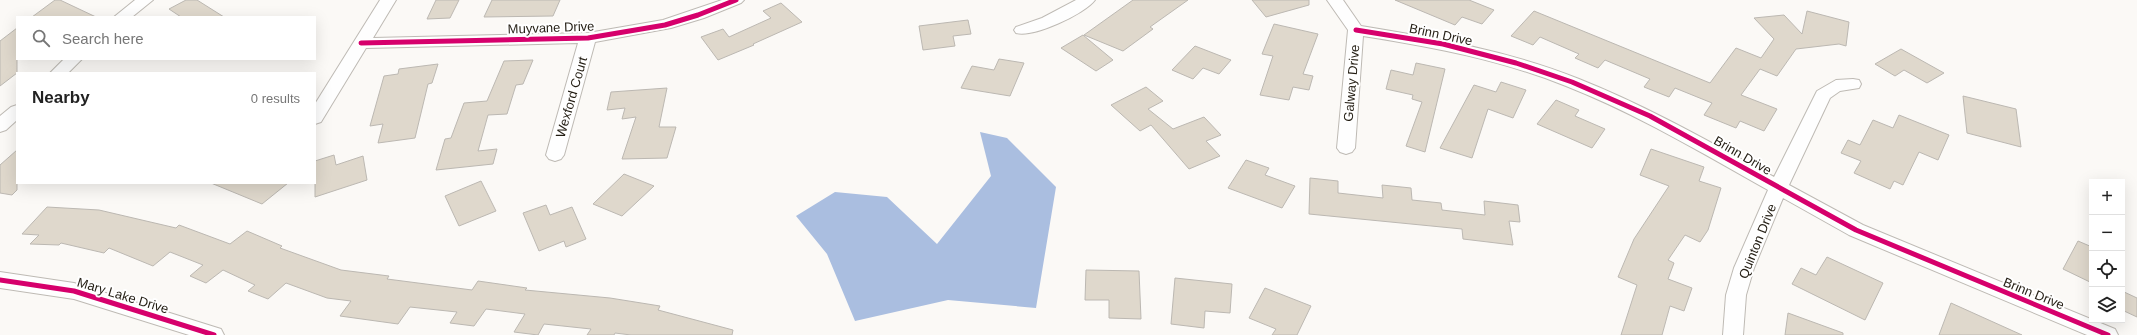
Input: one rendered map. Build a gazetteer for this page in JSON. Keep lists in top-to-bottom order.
{
  "streets": {
    "street": [
      "Muyvane Drive",
      "Brinn Drive",
      "Galway Drive",
      "Wexford Court",
      "Quinton Drive",
      "Mary Lake Drive"
    ]
  },
  "crossings": [
    ["Muyvane Drive", "Wexford Court"],
    ["Brinn Drive", "Galway Drive"],
    ["Brinn Drive", "Quinton Drive"]
  ],
  "page": {
    "search": "Search here",
    "heading": ["Nearby", "0 results"],
    "map_buttons": ["+", "−"]
  }
}
